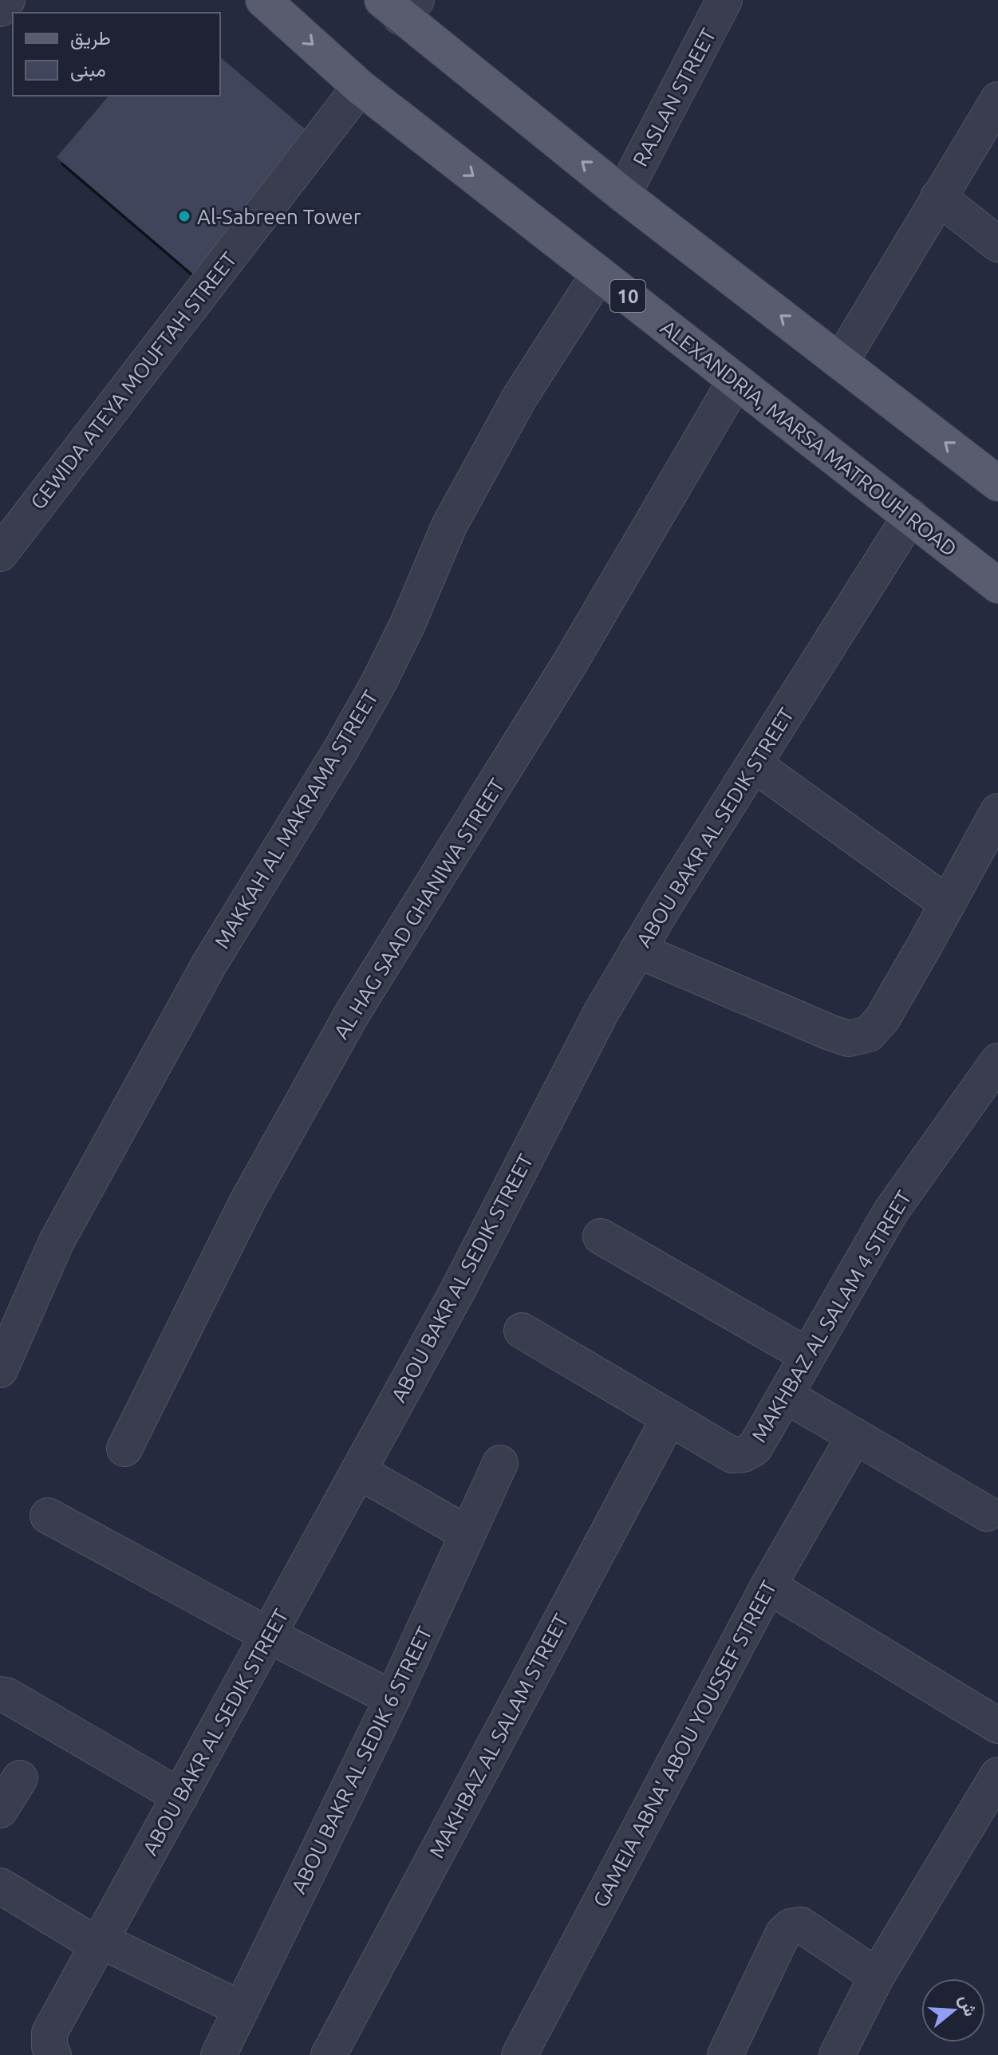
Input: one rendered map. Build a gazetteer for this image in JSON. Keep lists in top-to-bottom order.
{
  "streets": {
    "main road": ["10", "ALEXANDRIA, MARSA MATROUH ROAD"],
    "street": [
      "RASLAN STREET",
      "GEWIDA ATEYA MOUFTAH STREET",
      "MAKKAH AL MAKRAMA STREET",
      "ABOU BAKR AL SEDIK STREET",
      "AL HAG SAAD GHANIWA STREET",
      "MAKHBAZ AL SALAM 4 STREET",
      "MAKHBAZ AL SALAM STREET",
      "GAMEIA ABNA' ABOU YOUSSEF STREET",
      "ABOU BAKR AL SEDIK 6 STREET"
    ]
  },
  "crossings": [
    ["GEWIDA ATEYA MOUFTAH STREET", "ALEXANDRIA, MARSA MATROUH ROAD"],
    ["ALEXANDRIA, MARSA MATROUH ROAD", "MAKKAH AL MAKRAMA STREET"],
    ["ALEXANDRIA, MARSA MATROUH ROAD", "ABOU BAKR AL SEDIK STREET"],
    ["ALEXANDRIA, MARSA MATROUH ROAD", "AL HAG SAAD GHANIWA STREET"],
    ["MAKHBAZ AL SALAM 4 STREET", "MAKHBAZ AL SALAM STREET"]
  ],
  "places": ["Al-Sabreen Tower"],
  "legend": ["طريق", "مبنى"],
  "north": "right"
}
